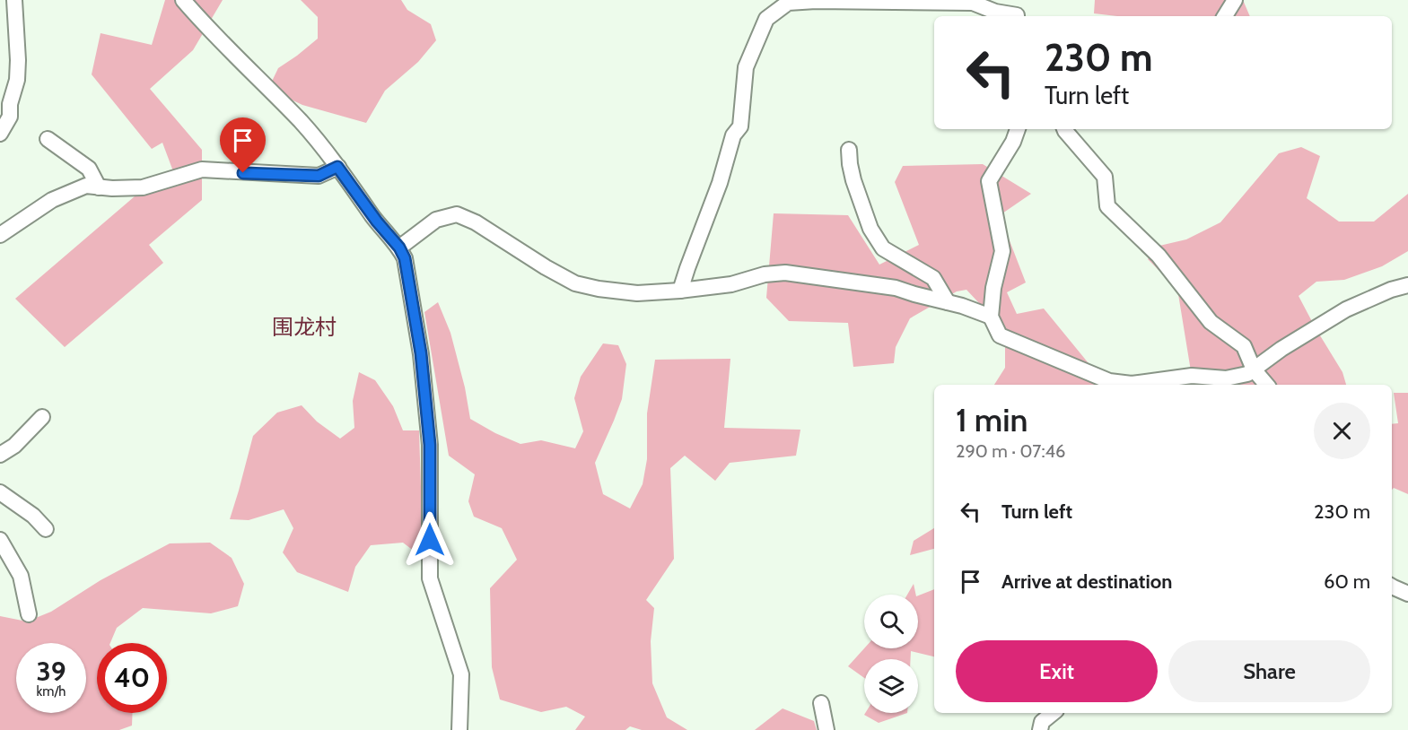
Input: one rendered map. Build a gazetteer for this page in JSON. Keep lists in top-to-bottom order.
{
  "districts": ["围龙村"],
  "page": {
    "turn": ["230 m", "Turn left"],
    "heading": ["1 min", "290 m · 07:46"],
    "list": [
      {
        "name": "Turn left",
        "value": "230 m"
      },
      {
        "name": "Arrive at destination",
        "value": "60 m"
      }
    ],
    "buttons": ["Exit", "Share"],
    "speed": "39 km/h",
    "limit": "40"
  }
}
